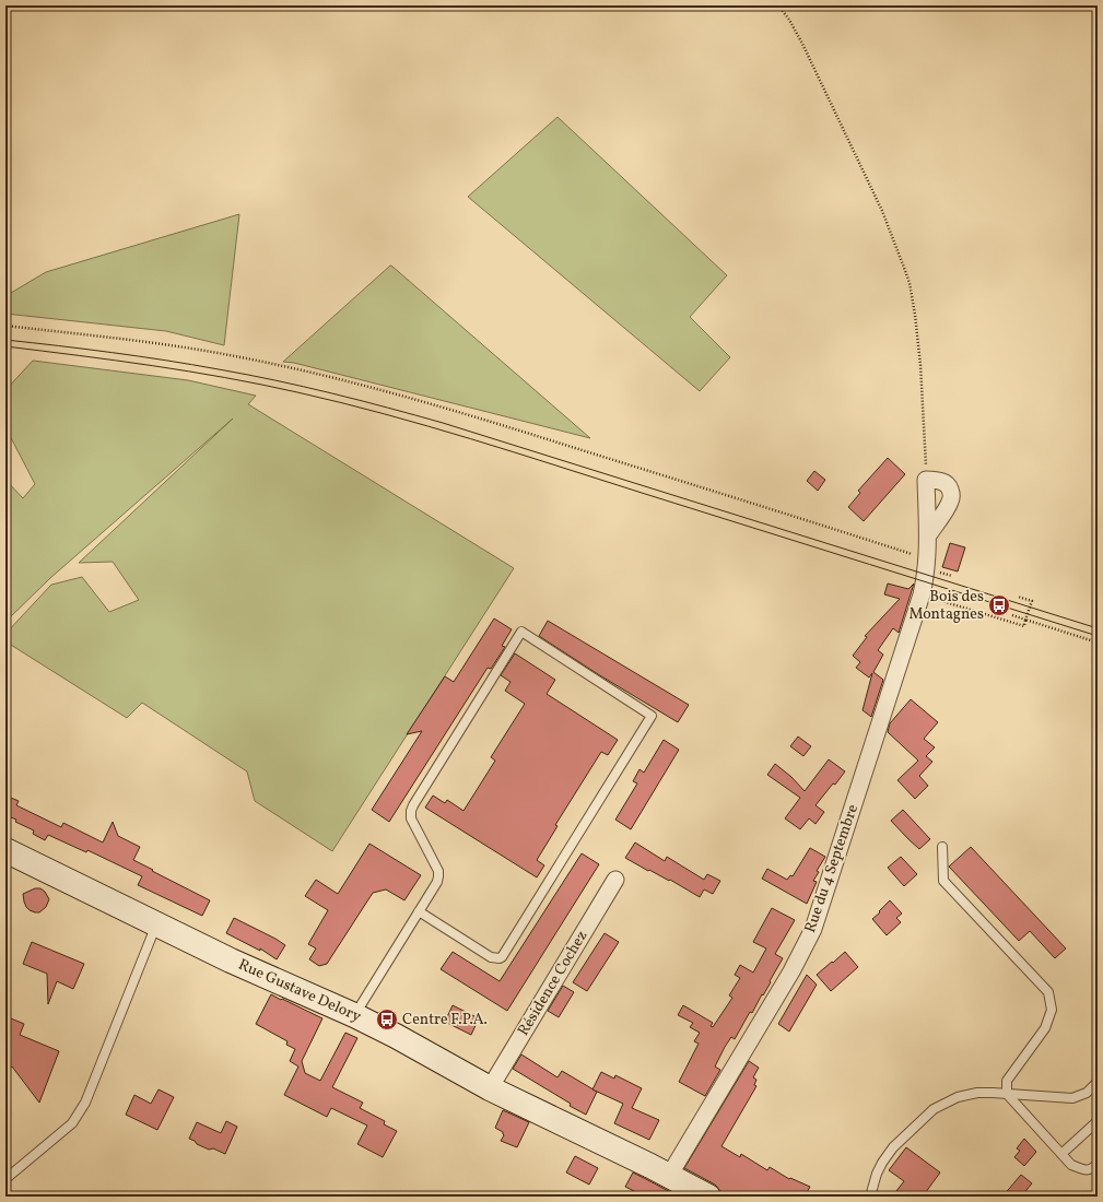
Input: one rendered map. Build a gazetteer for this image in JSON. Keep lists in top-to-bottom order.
{
  "streets": {
    "street": ["Rue du 4 Septembre", "Résidence Cochez", "Rue Gustave Delory"]
  },
  "crossings": [
    ["Rue du 4 Septembre", "Rue Gustave Delory"],
    ["Résidence Cochez", "Rue Gustave Delory"]
  ],
  "places": {
    "bus stop": ["Bois des Montagnes", "Centre F.P.A."]
  }
}
